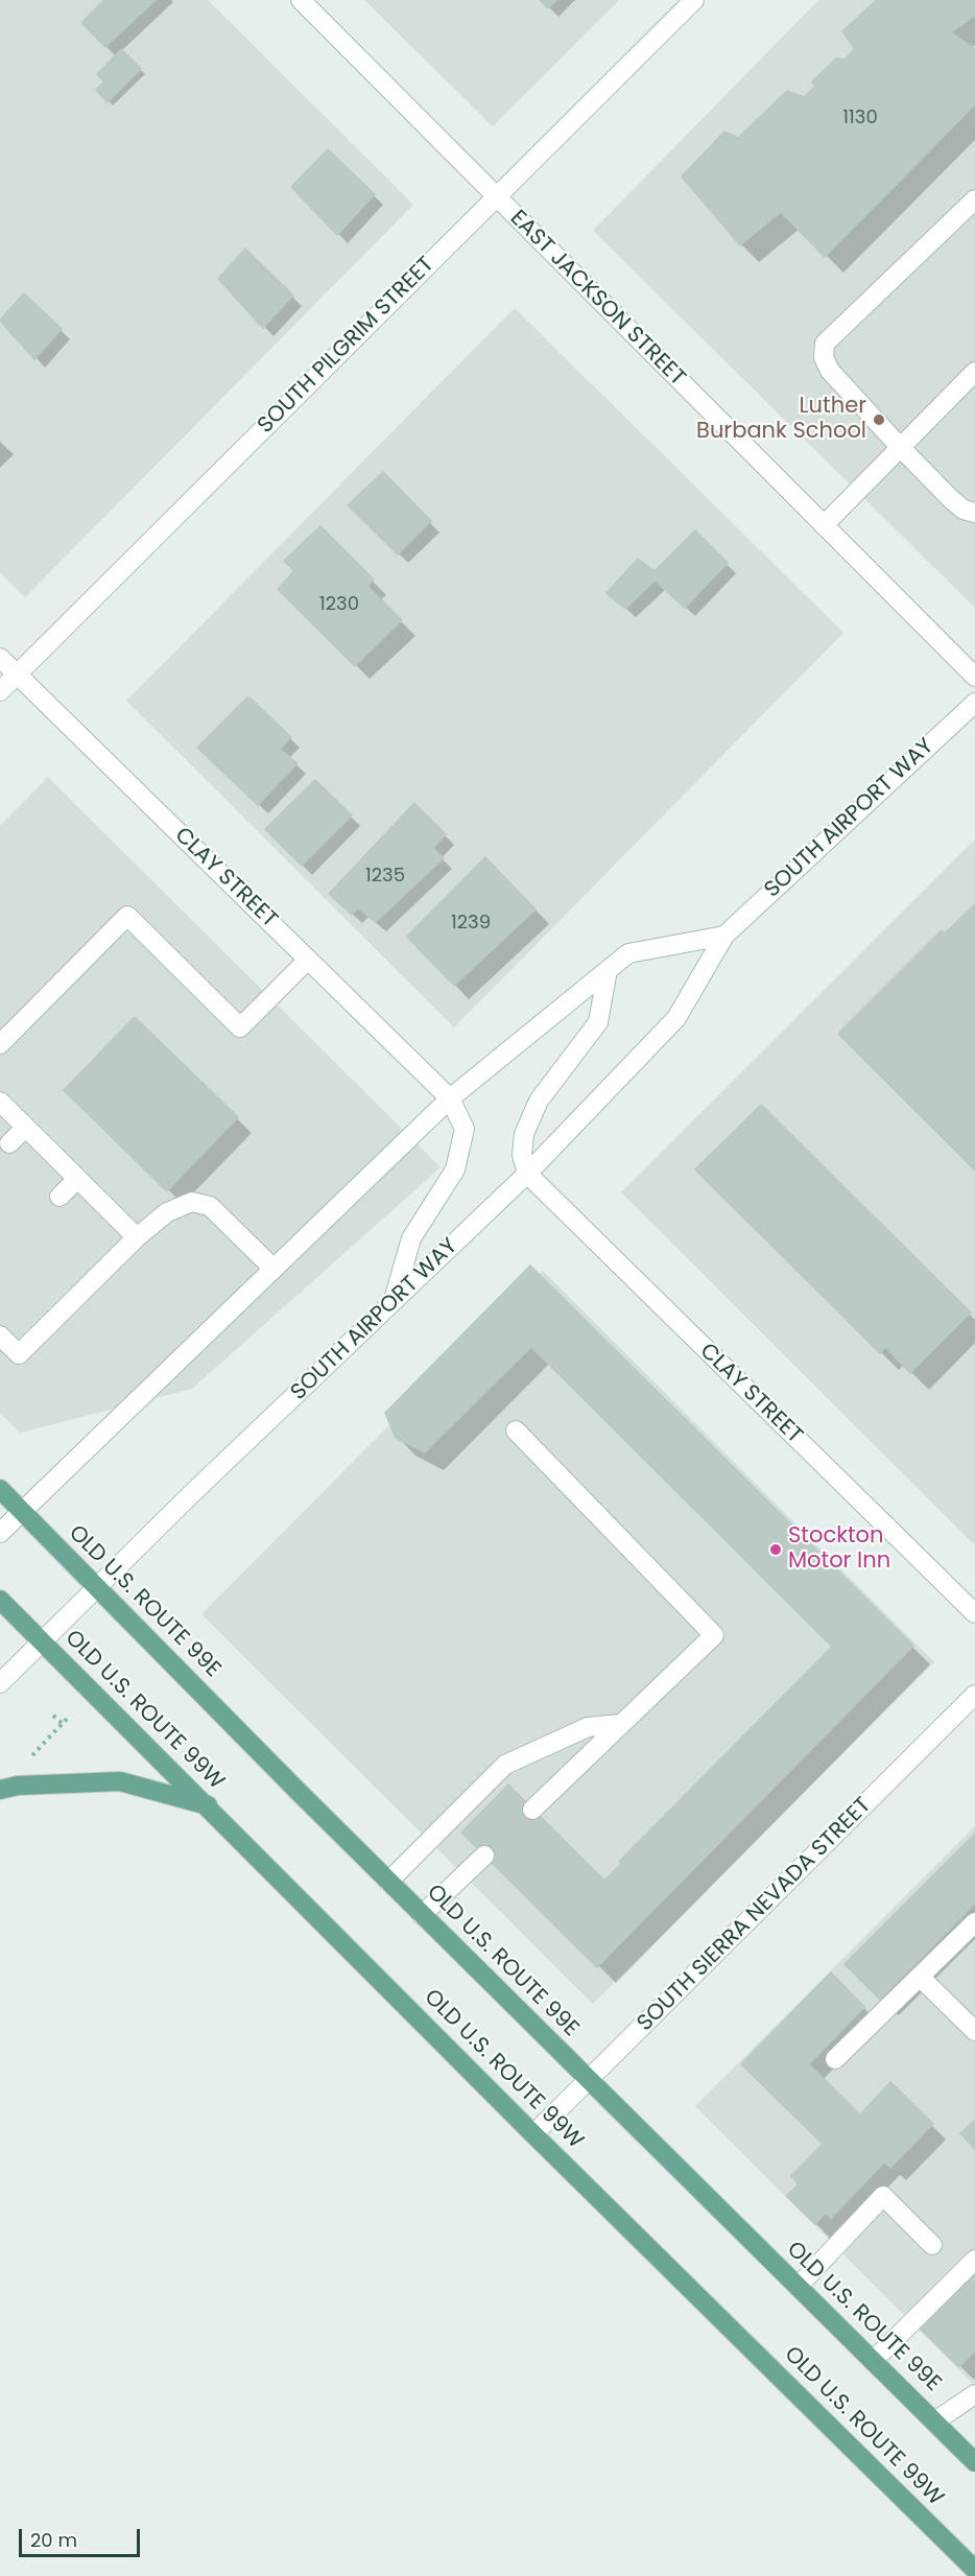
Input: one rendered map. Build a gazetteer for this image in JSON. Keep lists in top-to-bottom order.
{
  "streets": {
    "main road": ["OLD U.S. ROUTE 99E", "OLD U.S. ROUTE 99W"],
    "street": [
      "EAST JACKSON STREET",
      "SOUTH PILGRIM STREET",
      "SOUTH AIRPORT WAY",
      "CLAY STREET",
      "SOUTH SIERRA NEVADA STREET"
    ]
  },
  "crossings": [
    ["EAST JACKSON STREET", "SOUTH PILGRIM STREET"],
    ["SOUTH PILGRIM STREET", "CLAY STREET"],
    ["SOUTH AIRPORT WAY", "CLAY STREET"],
    ["SOUTH AIRPORT WAY", "OLD U.S. ROUTE 99E"],
    ["SOUTH AIRPORT WAY", "OLD U.S. ROUTE 99W"],
    ["OLD U.S. ROUTE 99E", "SOUTH SIERRA NEVADA STREET"],
    ["OLD U.S. ROUTE 99W", "SOUTH SIERRA NEVADA STREET"]
  ],
  "places": ["Luther Burbank School", "Stockton Motor Inn"],
  "house_numbers": [
    "1130",
    "1230",
    "1235",
    "1239"
  ],
  "scale_bar": "20 m"
}
